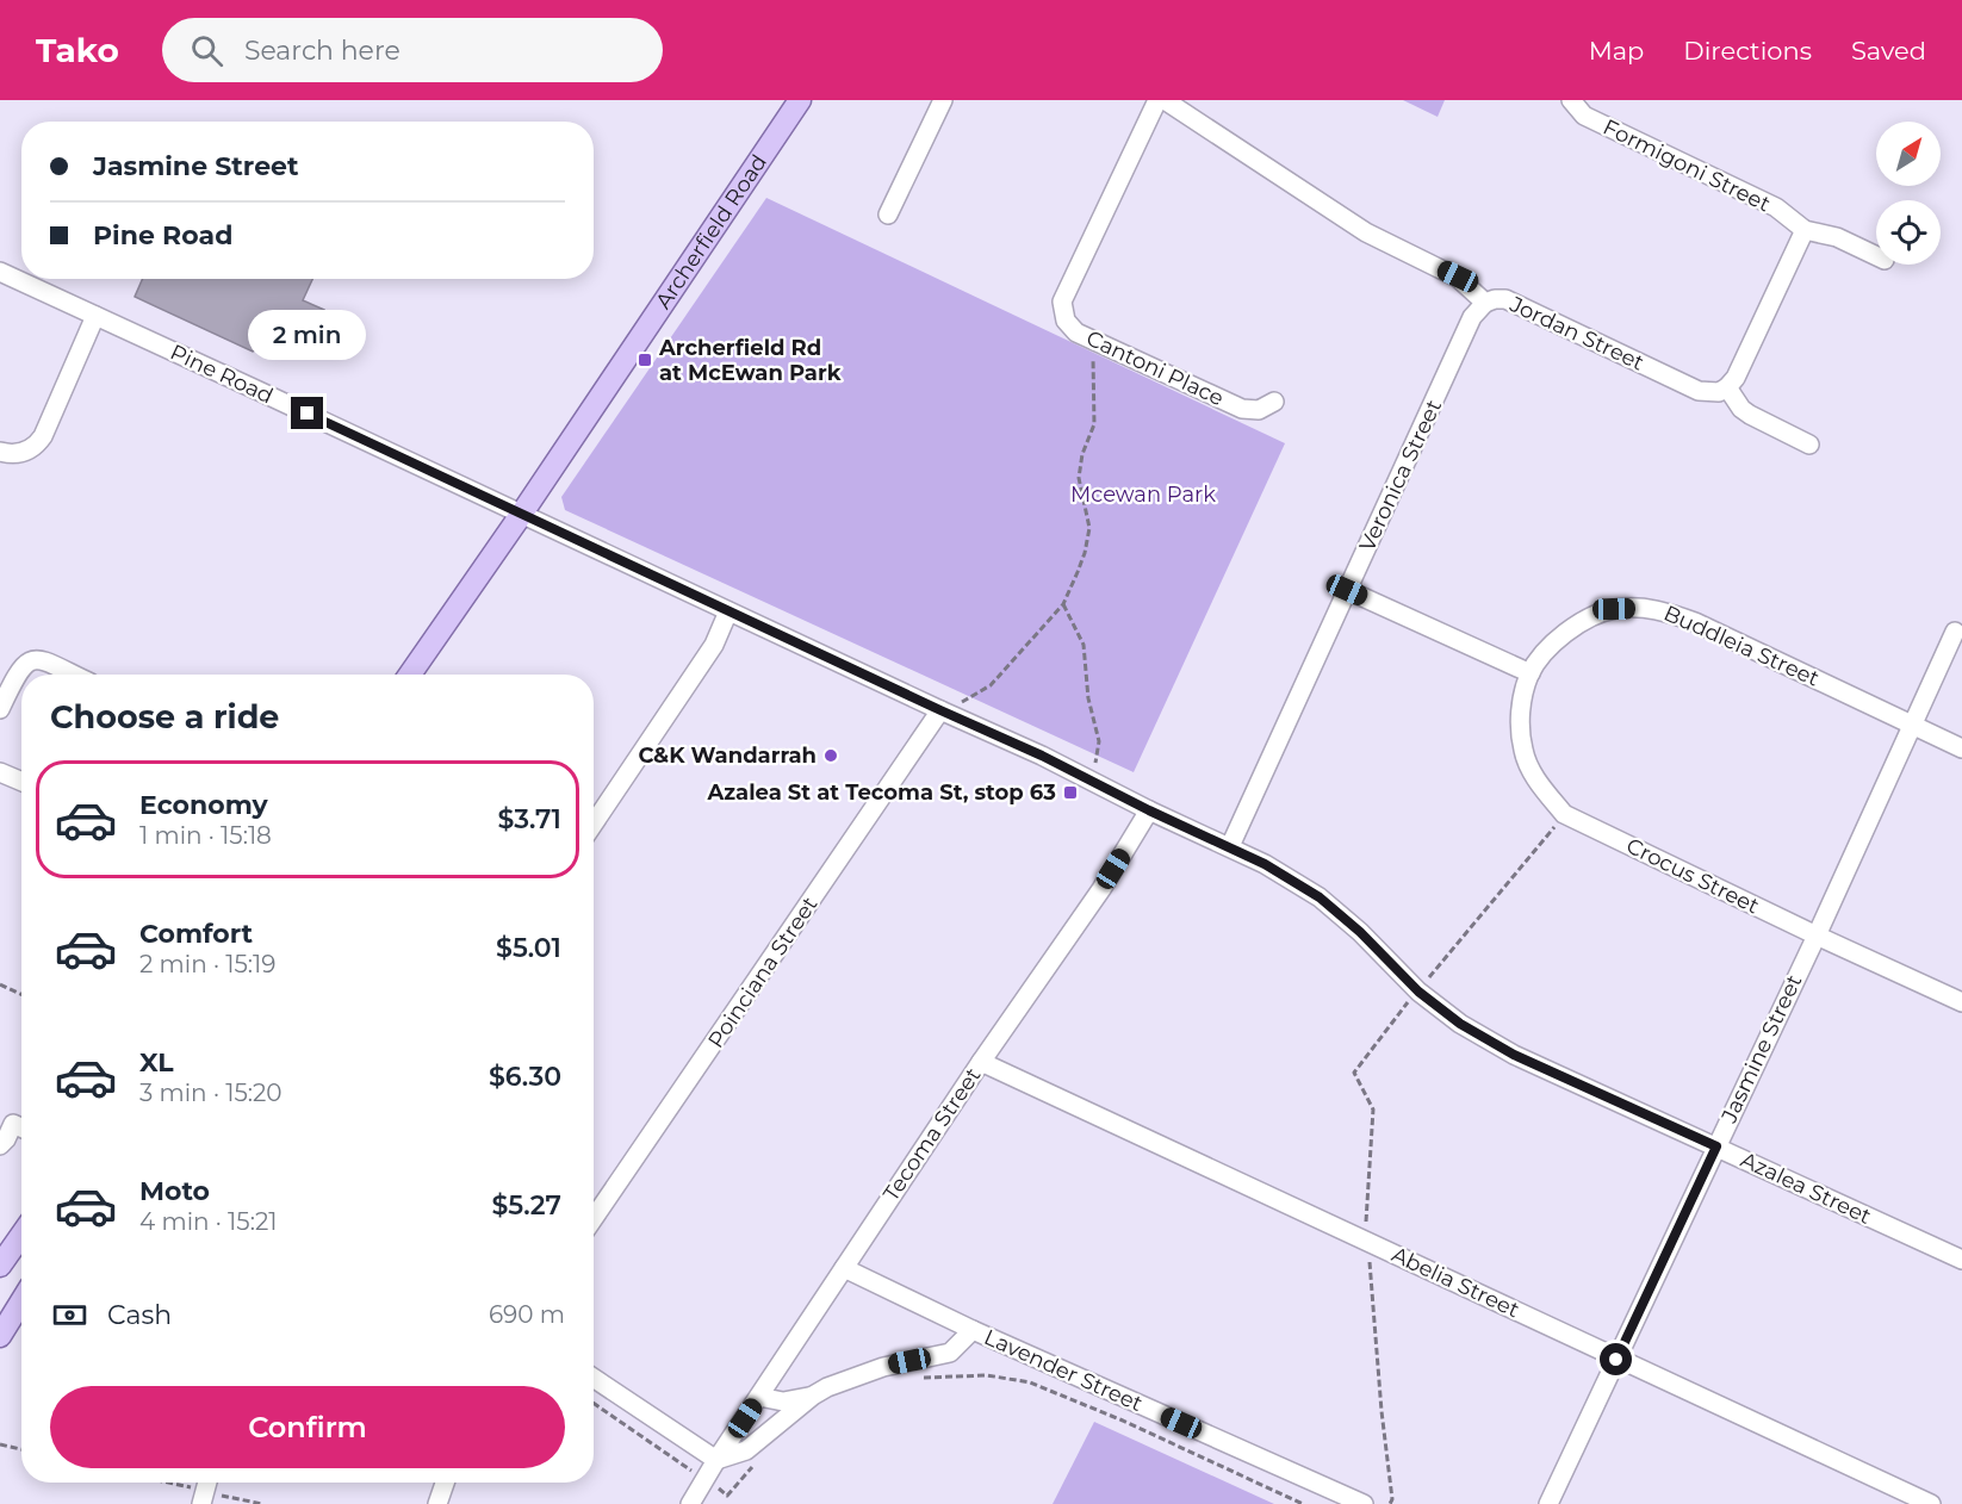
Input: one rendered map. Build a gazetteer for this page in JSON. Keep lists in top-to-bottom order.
{
  "streets": {
    "main road": ["Archerfield Road"],
    "street": [
      "Formigoni Street",
      "Jordan Street",
      "Cantoni Place",
      "Pine Road",
      "Veronica Street",
      "Buddleia Street",
      "Crocus Street",
      "Poinciana Street",
      "Jasmine Street",
      "Tecoma Street",
      "Azalea Street",
      "Abelia Street",
      "Lavender Street"
    ]
  },
  "crossings": [
    ["Archerfield Road", "Pine Road"],
    ["Archerfield Road", "Azalea Street"],
    ["Jordan Street", "Veronica Street"],
    ["Pine Road", "Azalea Street"],
    ["Veronica Street", "Azalea Street"],
    ["Buddleia Street", "Crocus Street"],
    ["Buddleia Street", "Jasmine Street"],
    ["Crocus Street", "Jasmine Street"],
    ["Poinciana Street", "Azalea Street"],
    ["Jasmine Street", "Azalea Street"],
    ["Jasmine Street", "Abelia Street"],
    ["Tecoma Street", "Azalea Street"],
    ["Tecoma Street", "Abelia Street"],
    ["Tecoma Street", "Lavender Street"]
  ],
  "parks": ["Mcewan Park"],
  "places": {
    "transit": ["Archerfield Rd at McEwan Park", "Azalea St at Tecoma St, stop 63"],
    "other": ["C&K Wandarrah"]
  },
  "north": "top right",
  "page": {
    "header": "Tako",
    "search": "Search here",
    "nav": ["Map", "Directions", "Saved"],
    "banner": ["Jasmine Street", "Pine Road"],
    "bubble": "2 min",
    "heading": "Choose a ride",
    "list": [
      {
        "name": "Economy",
        "note": "1 min · 15:18",
        "value": "$3.71"
      },
      {
        "name": "Comfort",
        "note": "2 min · 15:19",
        "value": "$5.01"
      },
      {
        "name": "XL",
        "note": "3 min · 15:20",
        "value": "$6.30"
      },
      {
        "name": "Moto",
        "note": "4 min · 15:21",
        "value": "$5.27"
      }
    ],
    "pay": ["Cash", "690 m"],
    "buttons": "Confirm"
  }
}
